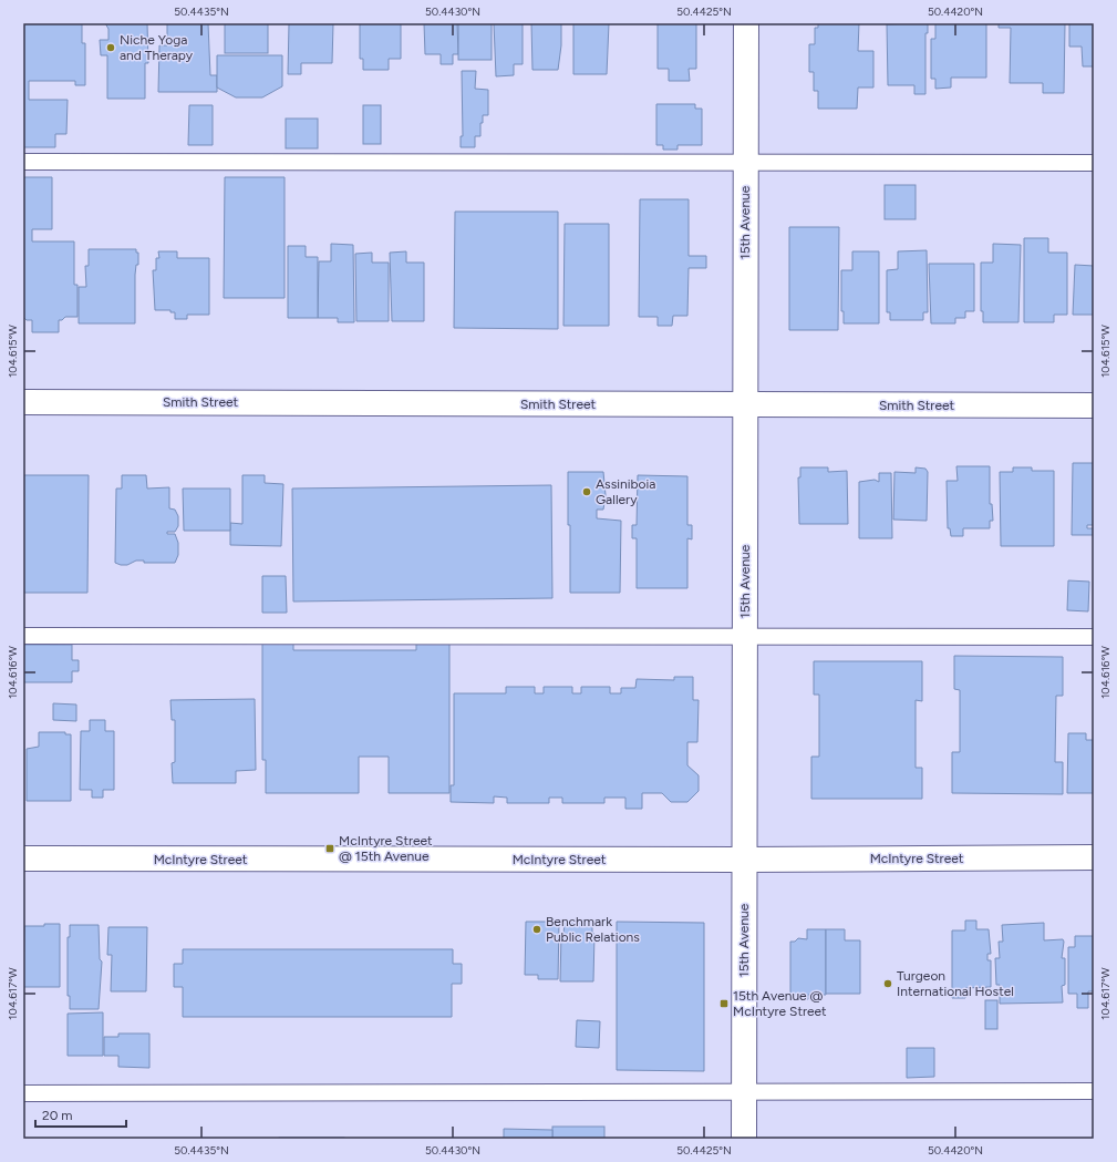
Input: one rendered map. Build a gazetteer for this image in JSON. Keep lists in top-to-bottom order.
{
  "streets": {
    "street": ["15th Avenue", "Smith Street", "McIntyre Street"]
  },
  "crossings": [
    ["15th Avenue", "Smith Street"],
    ["15th Avenue", "McIntyre Street"]
  ],
  "places": {
    "other": [
      "Niche Yoga and Therapy",
      "Assiniboia Gallery",
      "Benchmark Public Relations",
      "Turgeon International Hostel"
    ],
    "transit": ["McIntyre Street @ 15th Avenue", "15th Avenue @ McIntyre Street"]
  },
  "scale_bar": "20 m",
  "coordinates": [
    "50.4435°N",
    "50.4430°N",
    "50.4425°N",
    "50.4420°N",
    "104.615°W",
    "104.616°W",
    "104.617°W"
  ]
}
